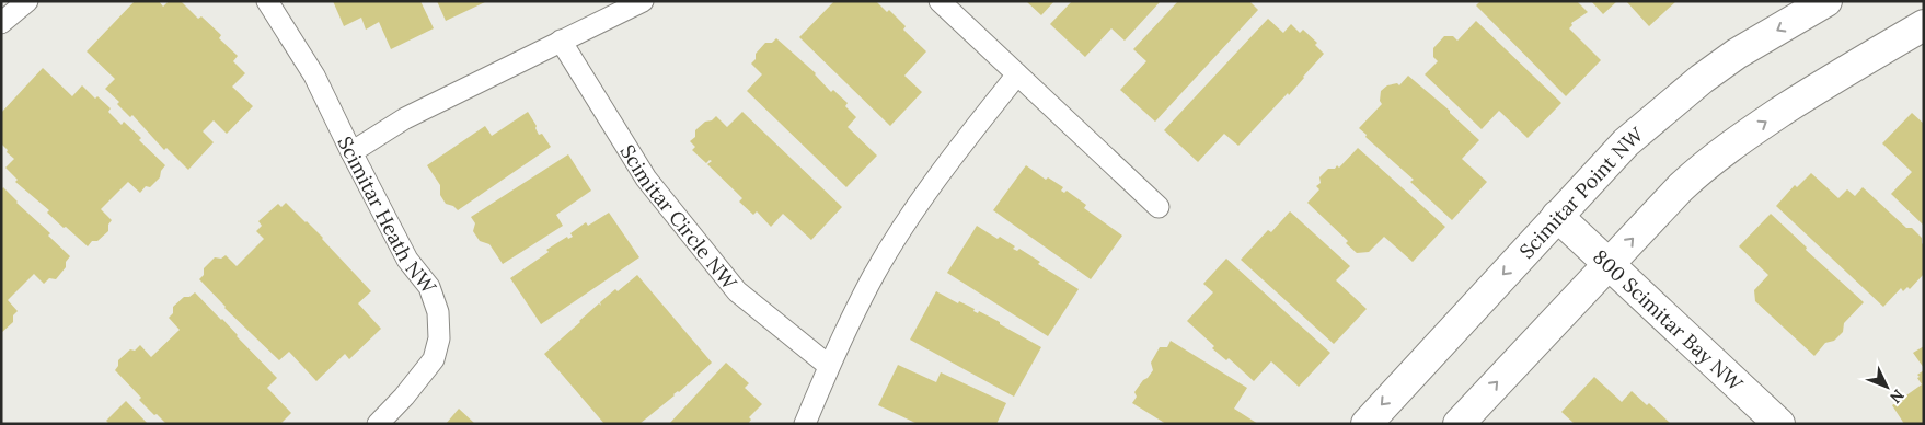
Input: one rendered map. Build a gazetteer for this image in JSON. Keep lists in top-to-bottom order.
{
  "streets": {
    "street": ["Scimitar Point NW", "800 Scimitar Bay NW"],
    "lane": ["Scimitar Heath NW", "Scimitar Circle NW"]
  },
  "crossings": [
    ["Scimitar Point NW", "800 Scimitar Bay NW"]
  ],
  "north": "bottom right"
}
